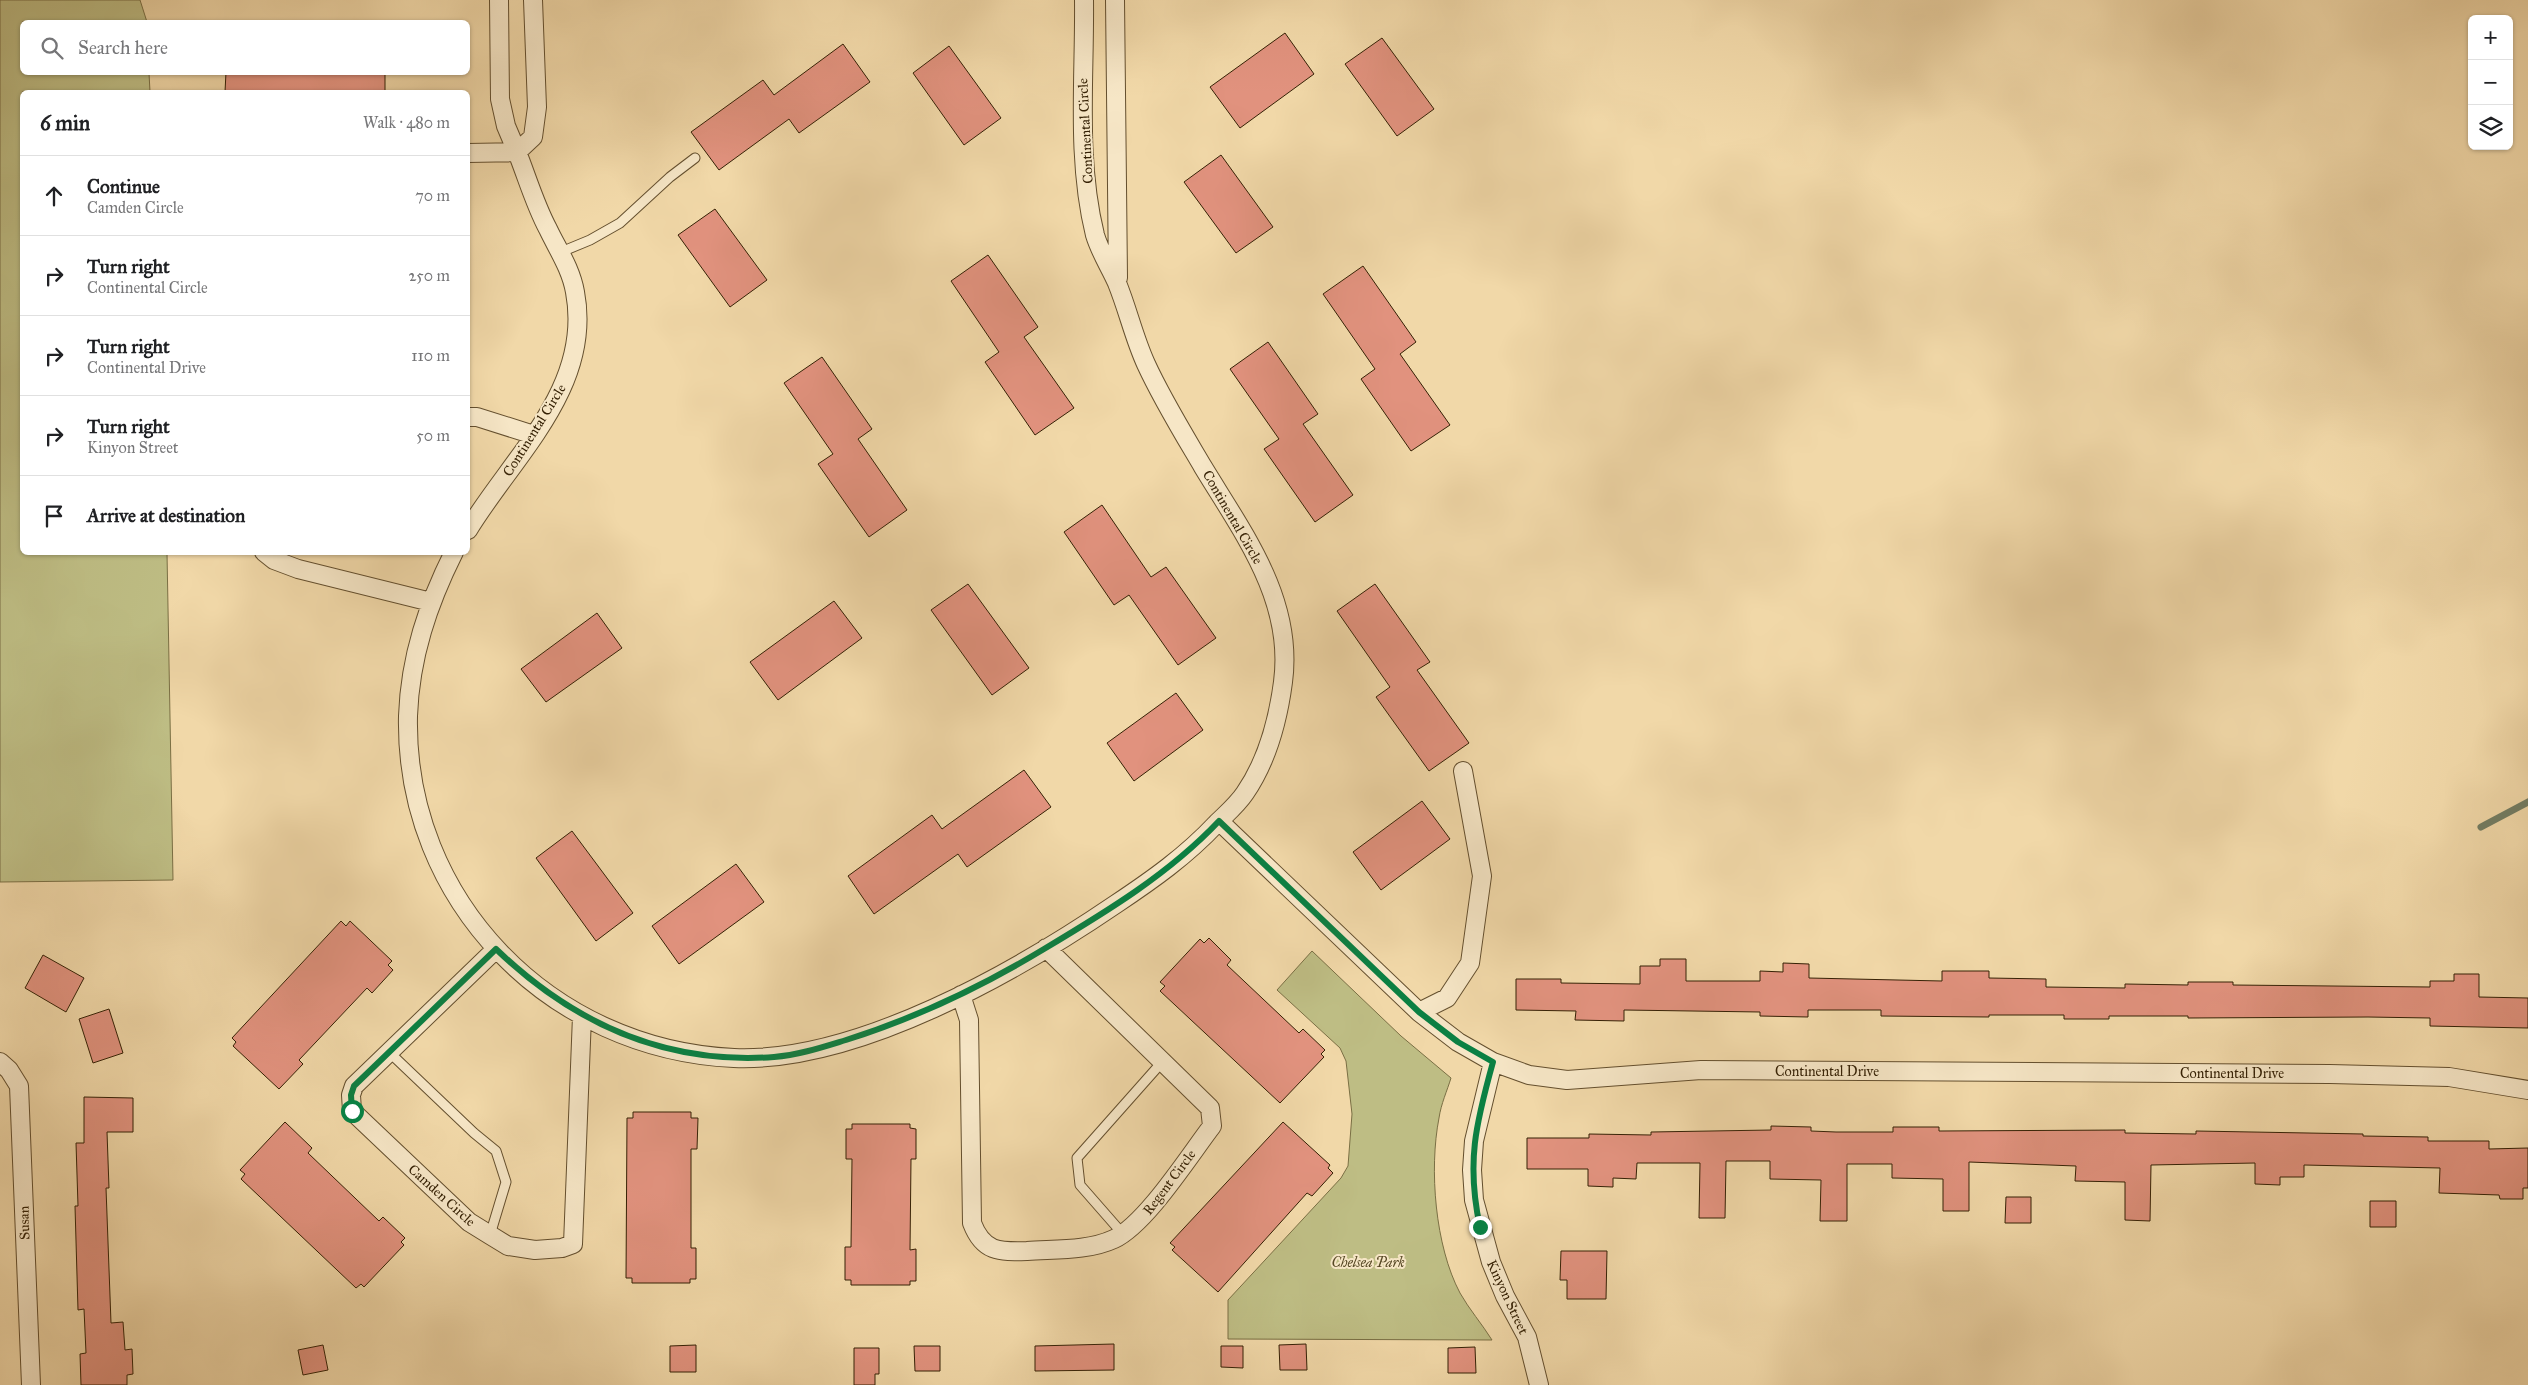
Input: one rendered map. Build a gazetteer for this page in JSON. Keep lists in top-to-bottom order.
{
  "streets": {
    "street": [
      "Continental Circle",
      "Continental Drive",
      "Regent Circle",
      "Camden Circle",
      "Susan",
      "Kinyon Street"
    ]
  },
  "crossings": [
    ["Continental Circle", "Continental Drive"],
    ["Continental Circle", "Regent Circle"],
    ["Continental Circle", "Camden Circle"],
    ["Continental Drive", "Kinyon Street"]
  ],
  "parks": ["Chelsea Park"],
  "page": {
    "map_buttons": ["+", "−"],
    "search": "Search here",
    "heading": ["6 min", "Walk · 480 m"],
    "list": [
      ["Continue", "Camden Circle", "70 m"],
      ["Turn right", "Continental Circle", "250 m"],
      ["Turn right", "Continental Drive", "110 m"],
      ["Turn right", "Kinyon Street", "50 m"],
      "Arrive at destination"
    ]
  }
}
